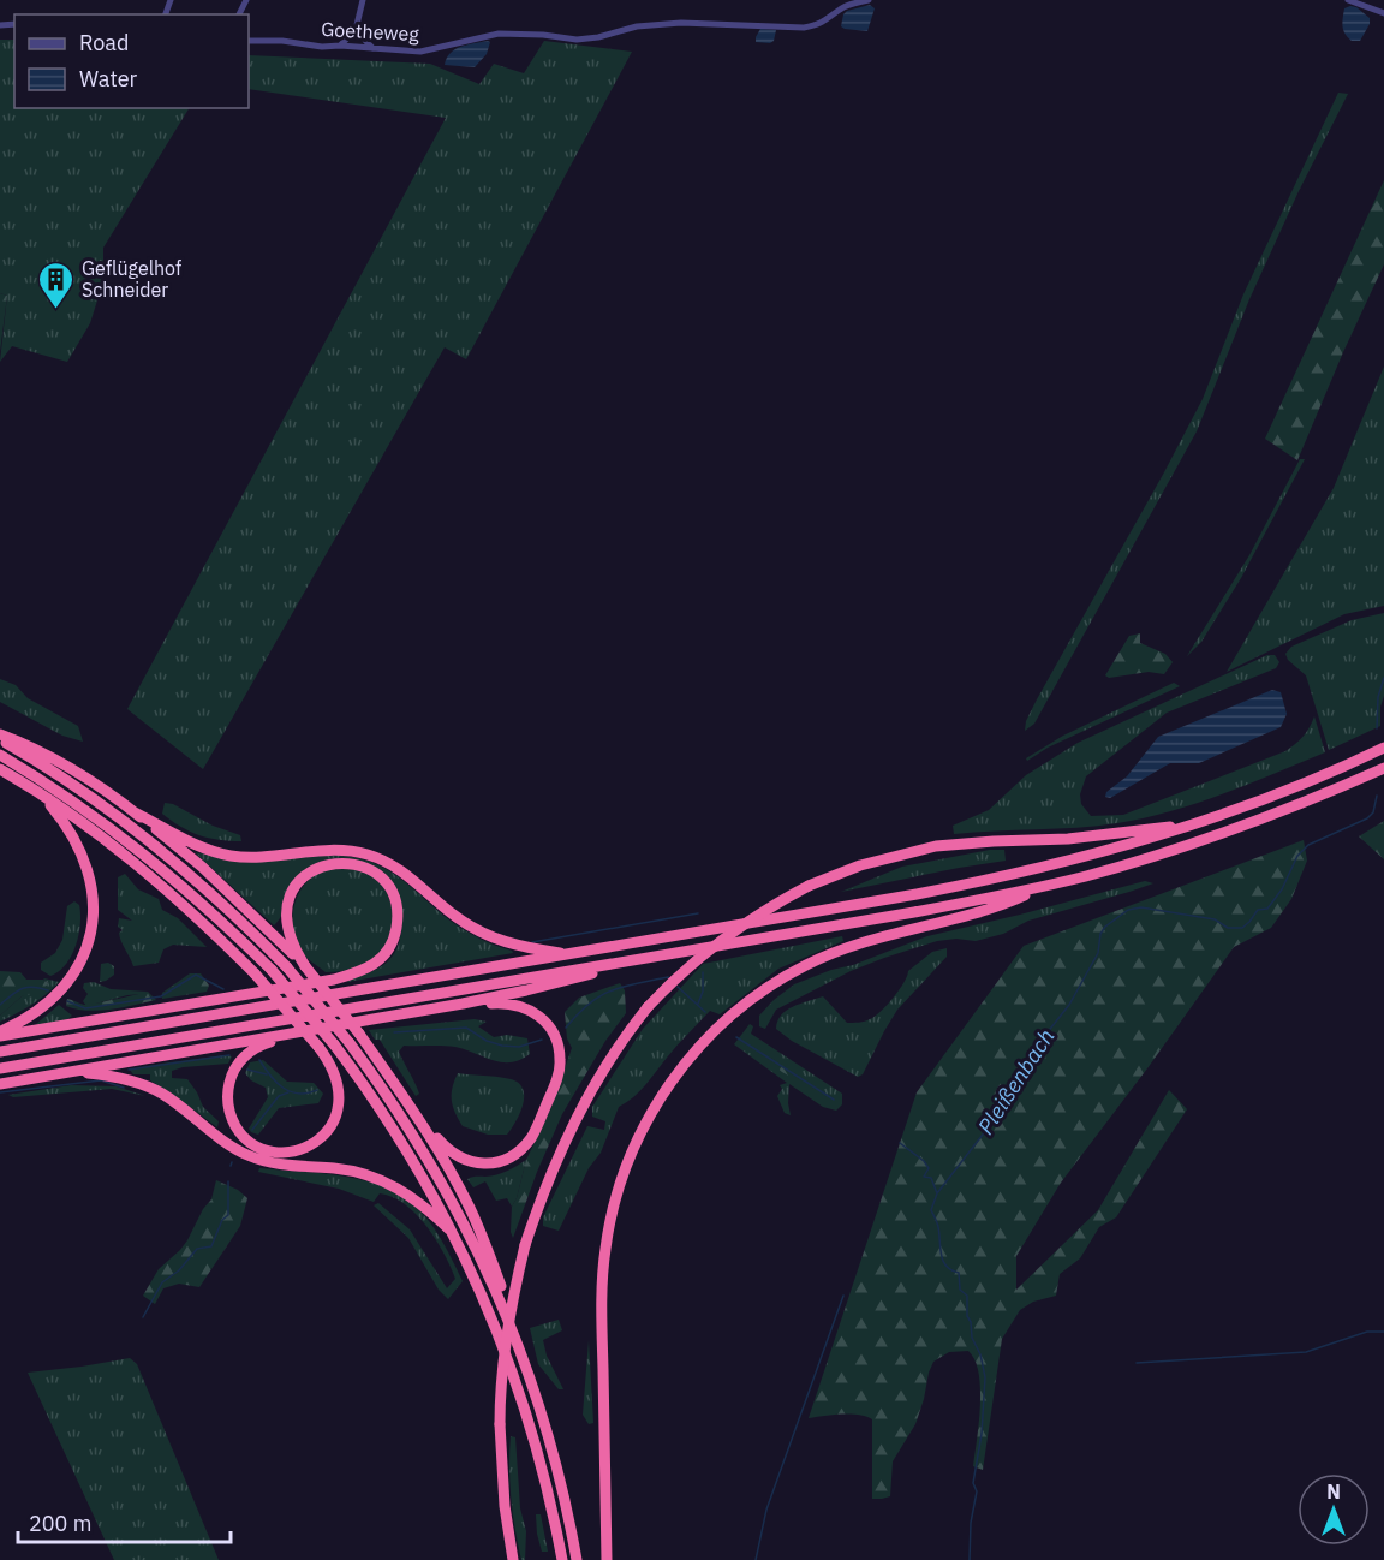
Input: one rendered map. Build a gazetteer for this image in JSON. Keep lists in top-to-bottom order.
{
  "streets": {
    "street": ["Goetheweg"]
  },
  "water": ["Pleißenbach"],
  "places": {
    "building": ["Geflügelhof Schneider"]
  },
  "legend": ["Road", "Water"],
  "scale_bar": "200 m",
  "north": "top"
}
